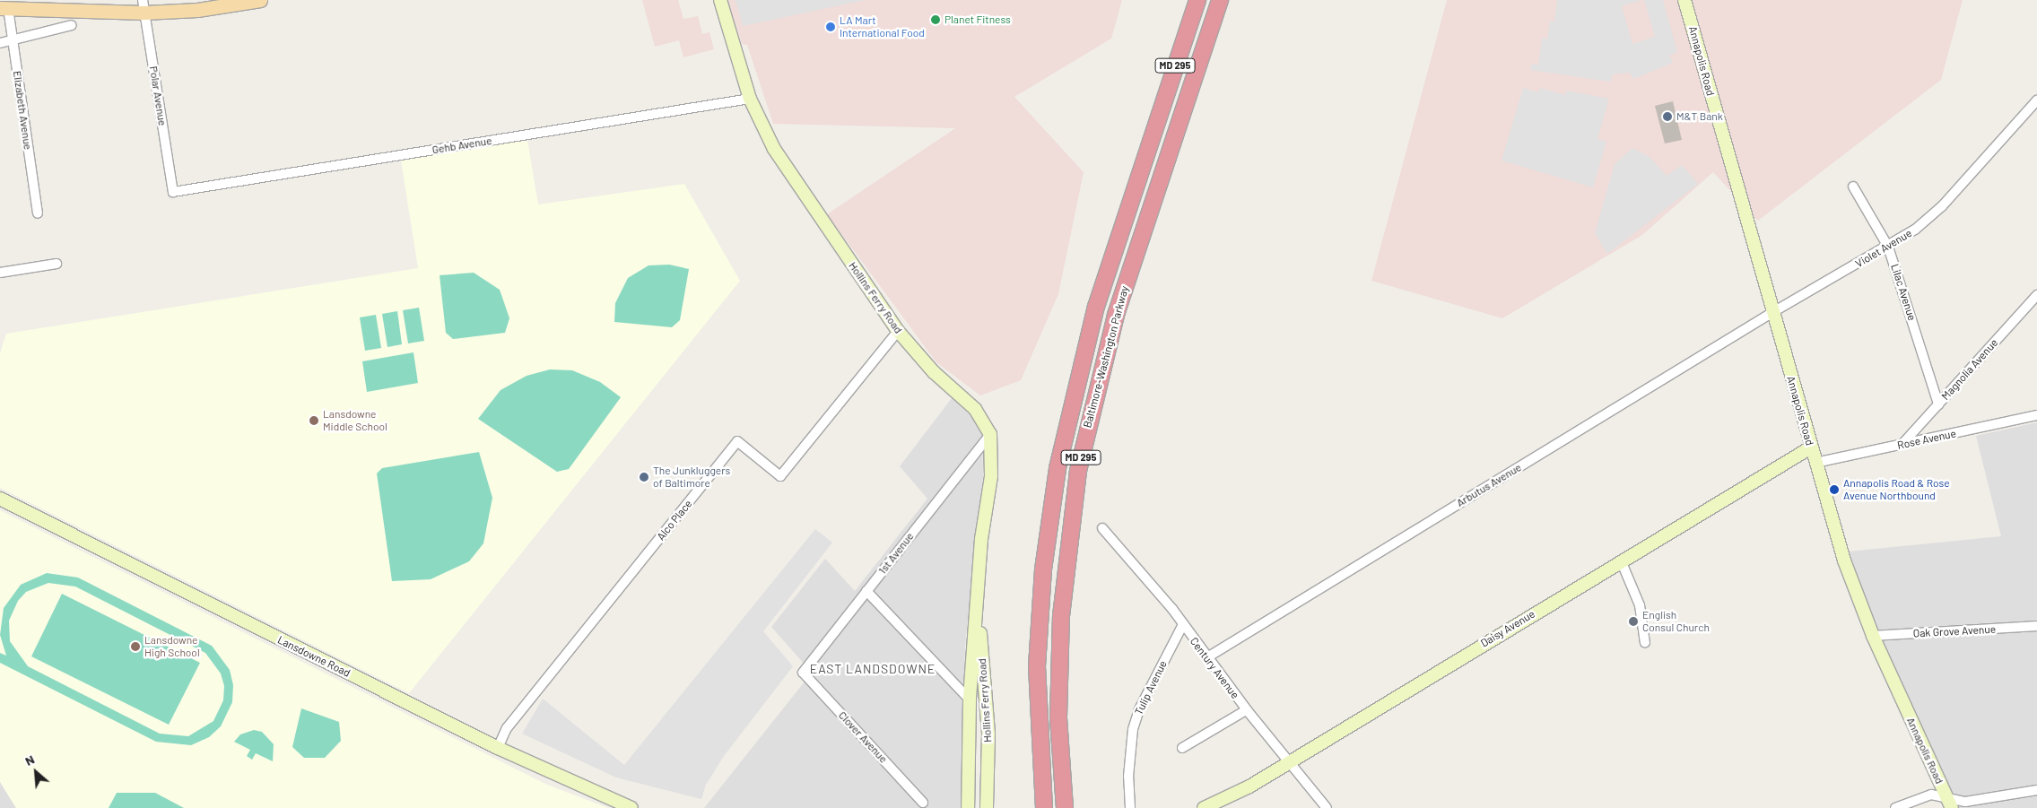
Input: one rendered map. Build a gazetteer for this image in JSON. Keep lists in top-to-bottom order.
{
  "streets": {
    "highway": ["MD 295", "Baltimore-Washington Parkway"],
    "street": [
      "Annapolis Road",
      "Polar Avenue",
      "Elizabeth Avenue",
      "Gehb Avenue",
      "Violet Avenue",
      "Lilac Avenue",
      "Hollins Ferry Road",
      "Magnolia Avenue",
      "Rose Avenue",
      "Arbutus Avenue",
      "Alco Place",
      "1st Avenue",
      "Daisy Avenue",
      "Oak Grove Avenue",
      "Lansdowne Road",
      "Century Avenue",
      "Tulip Avenue",
      "Clover Avenue"
    ]
  },
  "crossings": [
    ["Annapolis Road", "Violet Avenue"],
    ["Annapolis Road", "Rose Avenue"],
    ["Annapolis Road", "Arbutus Avenue"],
    ["Annapolis Road", "Daisy Avenue"],
    ["Annapolis Road", "Oak Grove Avenue"],
    ["Polar Avenue", "Gehb Avenue"],
    ["Gehb Avenue", "Hollins Ferry Road"],
    ["Violet Avenue", "Lilac Avenue"],
    ["Violet Avenue", "Arbutus Avenue"],
    ["Lilac Avenue", "Magnolia Avenue"],
    ["Hollins Ferry Road", "Alco Place"],
    ["Hollins Ferry Road", "1st Avenue"],
    ["Magnolia Avenue", "Rose Avenue"],
    ["Arbutus Avenue", "Century Avenue"],
    ["Alco Place", "Lansdowne Road"],
    ["1st Avenue", "Clover Avenue"],
    ["Daisy Avenue", "Century Avenue"],
    ["Century Avenue", "Tulip Avenue"]
  ],
  "districts": ["EAST LANDSDOWNE"],
  "places": [
    "Planet Fitness",
    "LA Mart International Food",
    "M&T Bank",
    "Lansdowne Middle School",
    "The Junkluggers of Baltimore",
    "Annapolis Road & Rose Avenue Northbound",
    "English Consul Church",
    "Lansdowne High School"
  ],
  "north": "top left"
}
